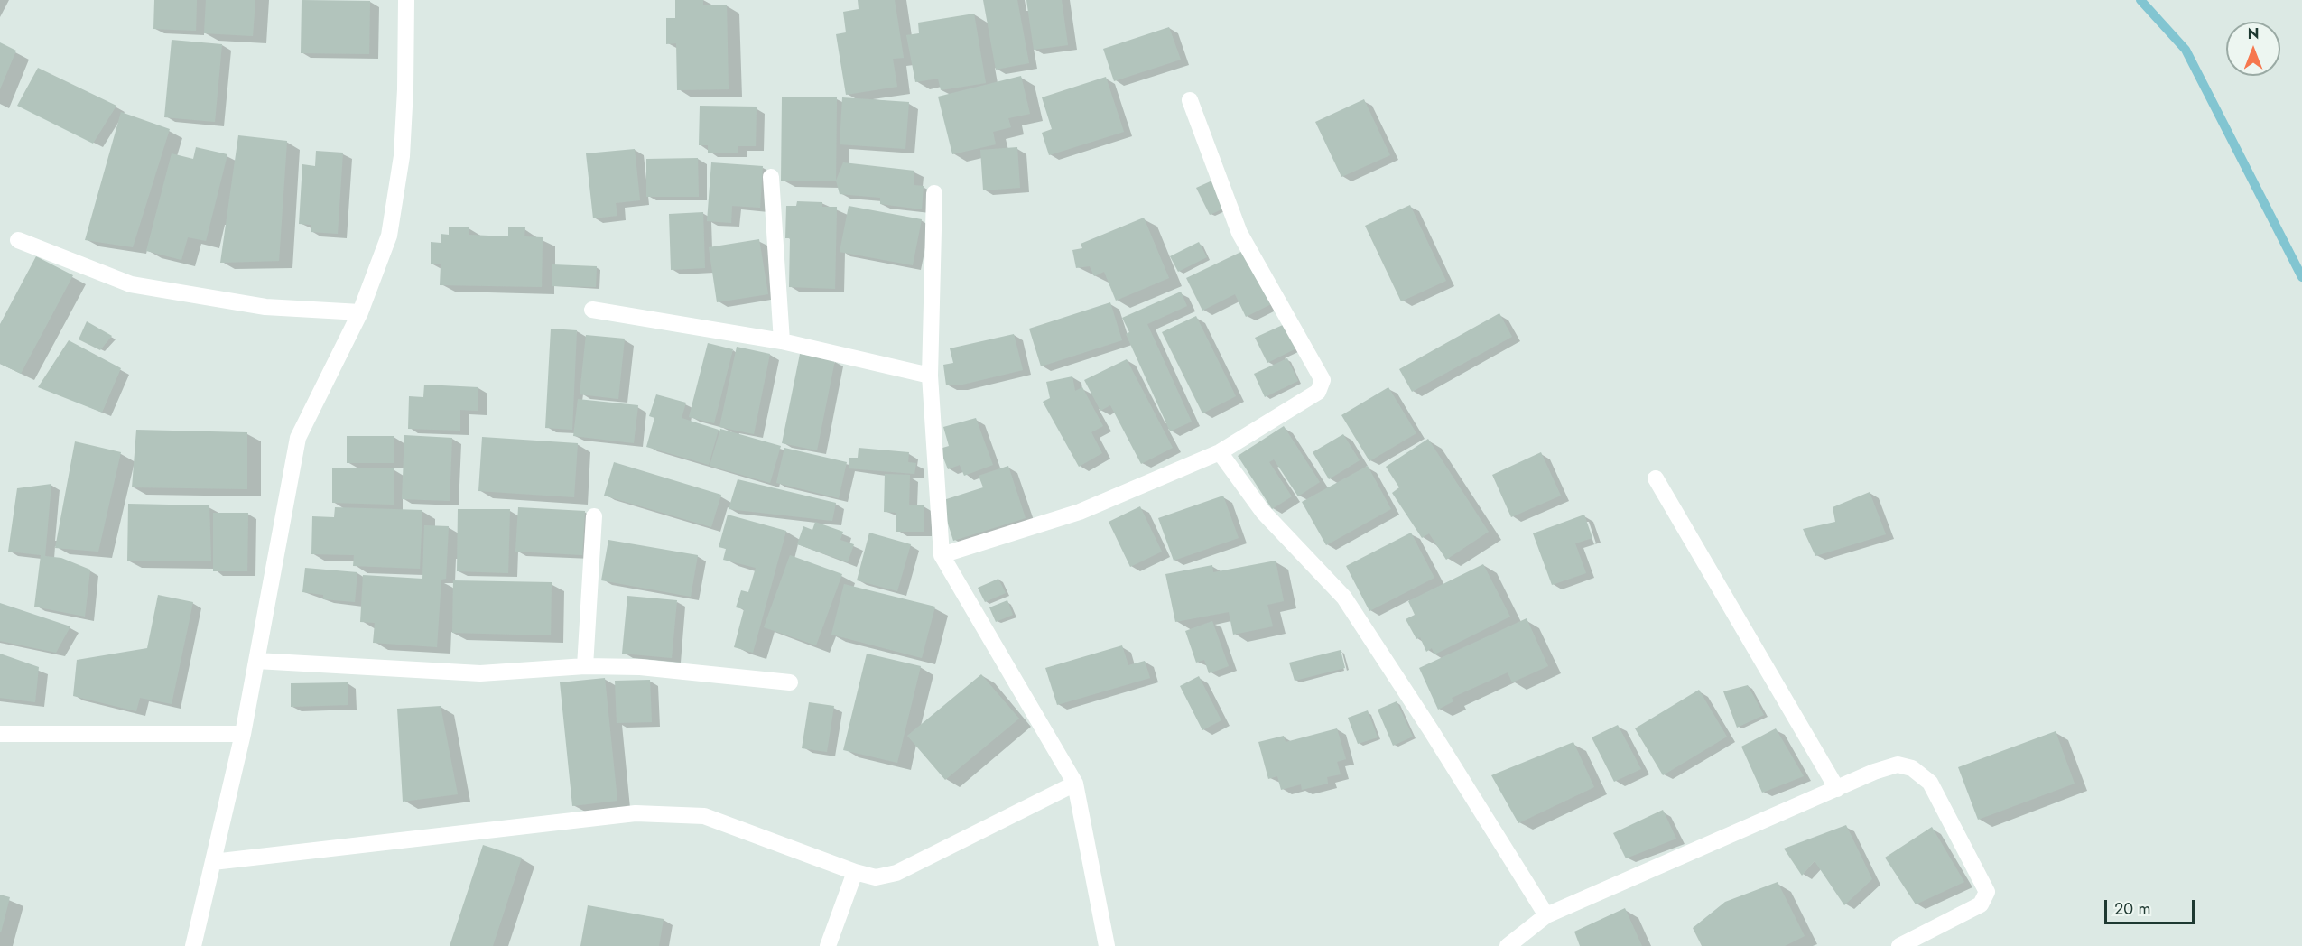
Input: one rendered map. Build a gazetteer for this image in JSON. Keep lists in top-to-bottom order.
{
  "scale_bar": "20 m",
  "north": "top"
}
